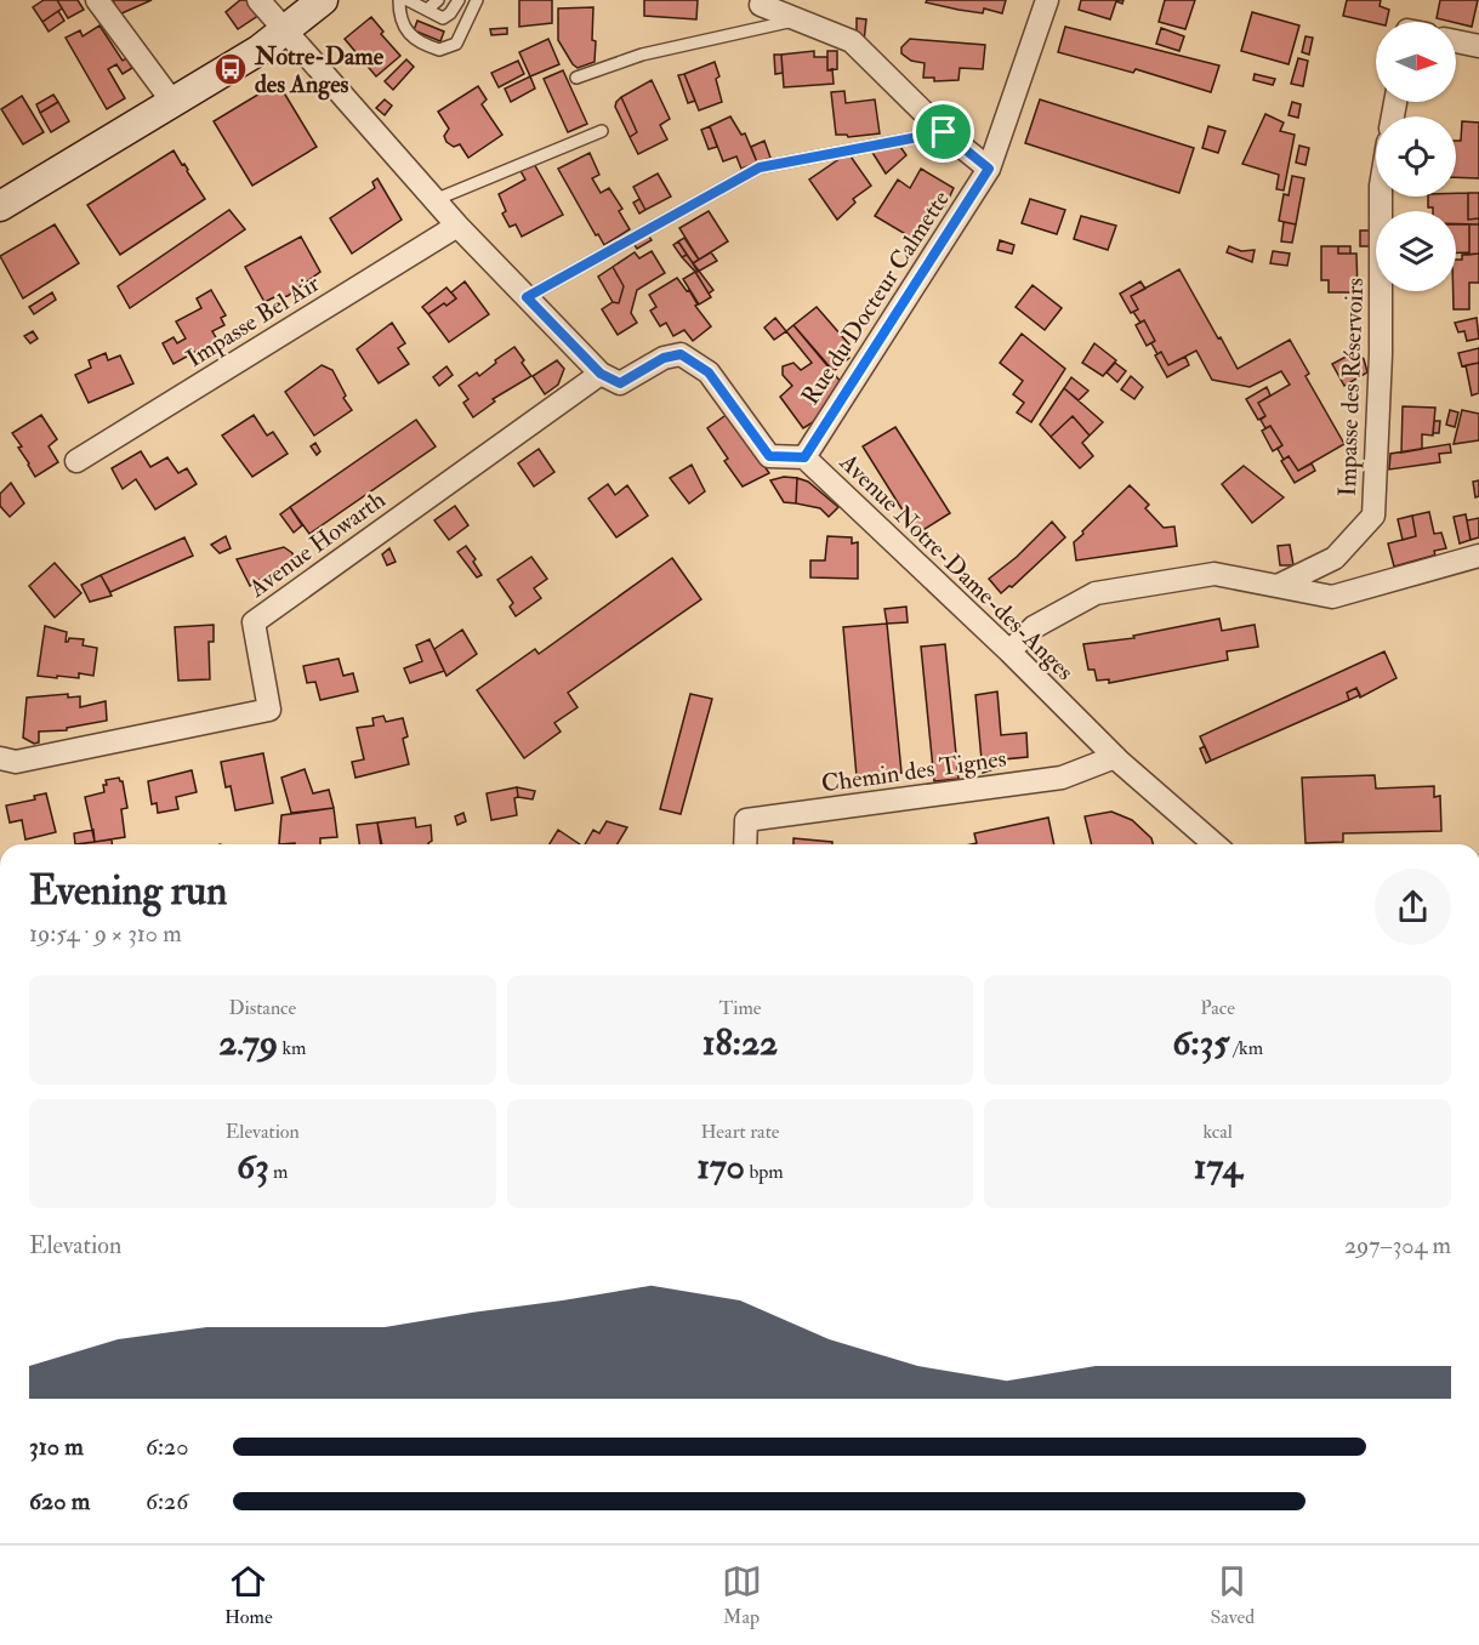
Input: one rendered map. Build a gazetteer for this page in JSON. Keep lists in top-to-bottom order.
{
  "streets": {
    "street": [
      "Rue du Docteur Calmette",
      "Impasse Bel Air",
      "Impasse des Réservoirs",
      "Avenue Howarth",
      "Avenue Notre-Dame-des-Anges",
      "Chemin des Tignes"
    ]
  },
  "crossings": [
    ["Rue du Docteur Calmette", "Avenue Notre-Dame-des-Anges"],
    ["Avenue Howarth", "Avenue Notre-Dame-des-Anges"],
    ["Avenue Notre-Dame-des-Anges", "Chemin des Tignes"]
  ],
  "places": {
    "bus stop": ["Notre-Dame des Anges"]
  },
  "north": "right",
  "page": {
    "heading": ["Evening run", "19:54 · 9 × 310 m"],
    "stats": [
      ["Distance", "2.79 km"],
      ["Time", "18:22"],
      ["Pace", "6:35 /km"],
      ["Elevation", "63 m"],
      ["Heart rate", "170 bpm"],
      ["kcal", "174"]
    ],
    "chart": ["Elevation", "297–304 m"],
    "list": [
      {
        "name": "310 m",
        "note": "6:20"
      },
      {
        "name": "620 m",
        "note": "6:26"
      }
    ],
    "tabs": ["Home", "Map", "Saved"]
  }
}
